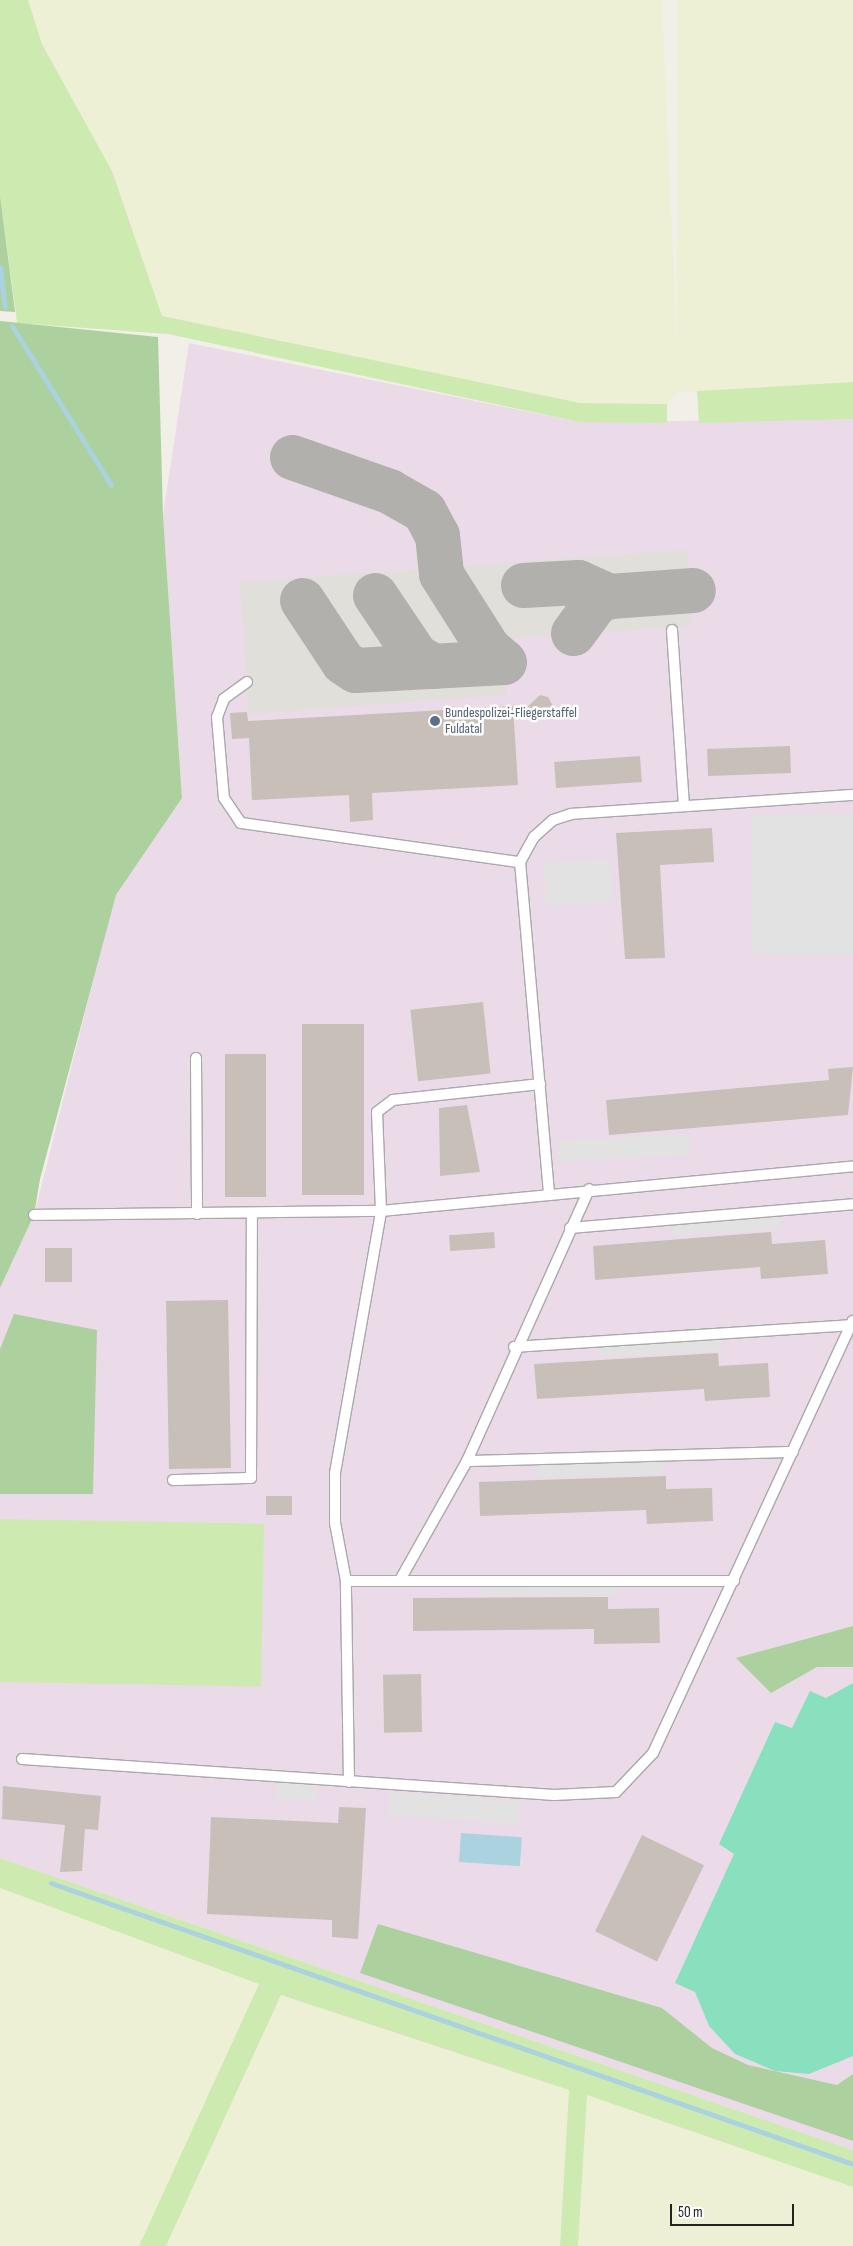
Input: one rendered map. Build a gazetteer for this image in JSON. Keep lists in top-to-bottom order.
{
  "places": ["Bundespolizei-Fliegerstaffel Fuldatal"],
  "scale_bar": "50 m"
}
